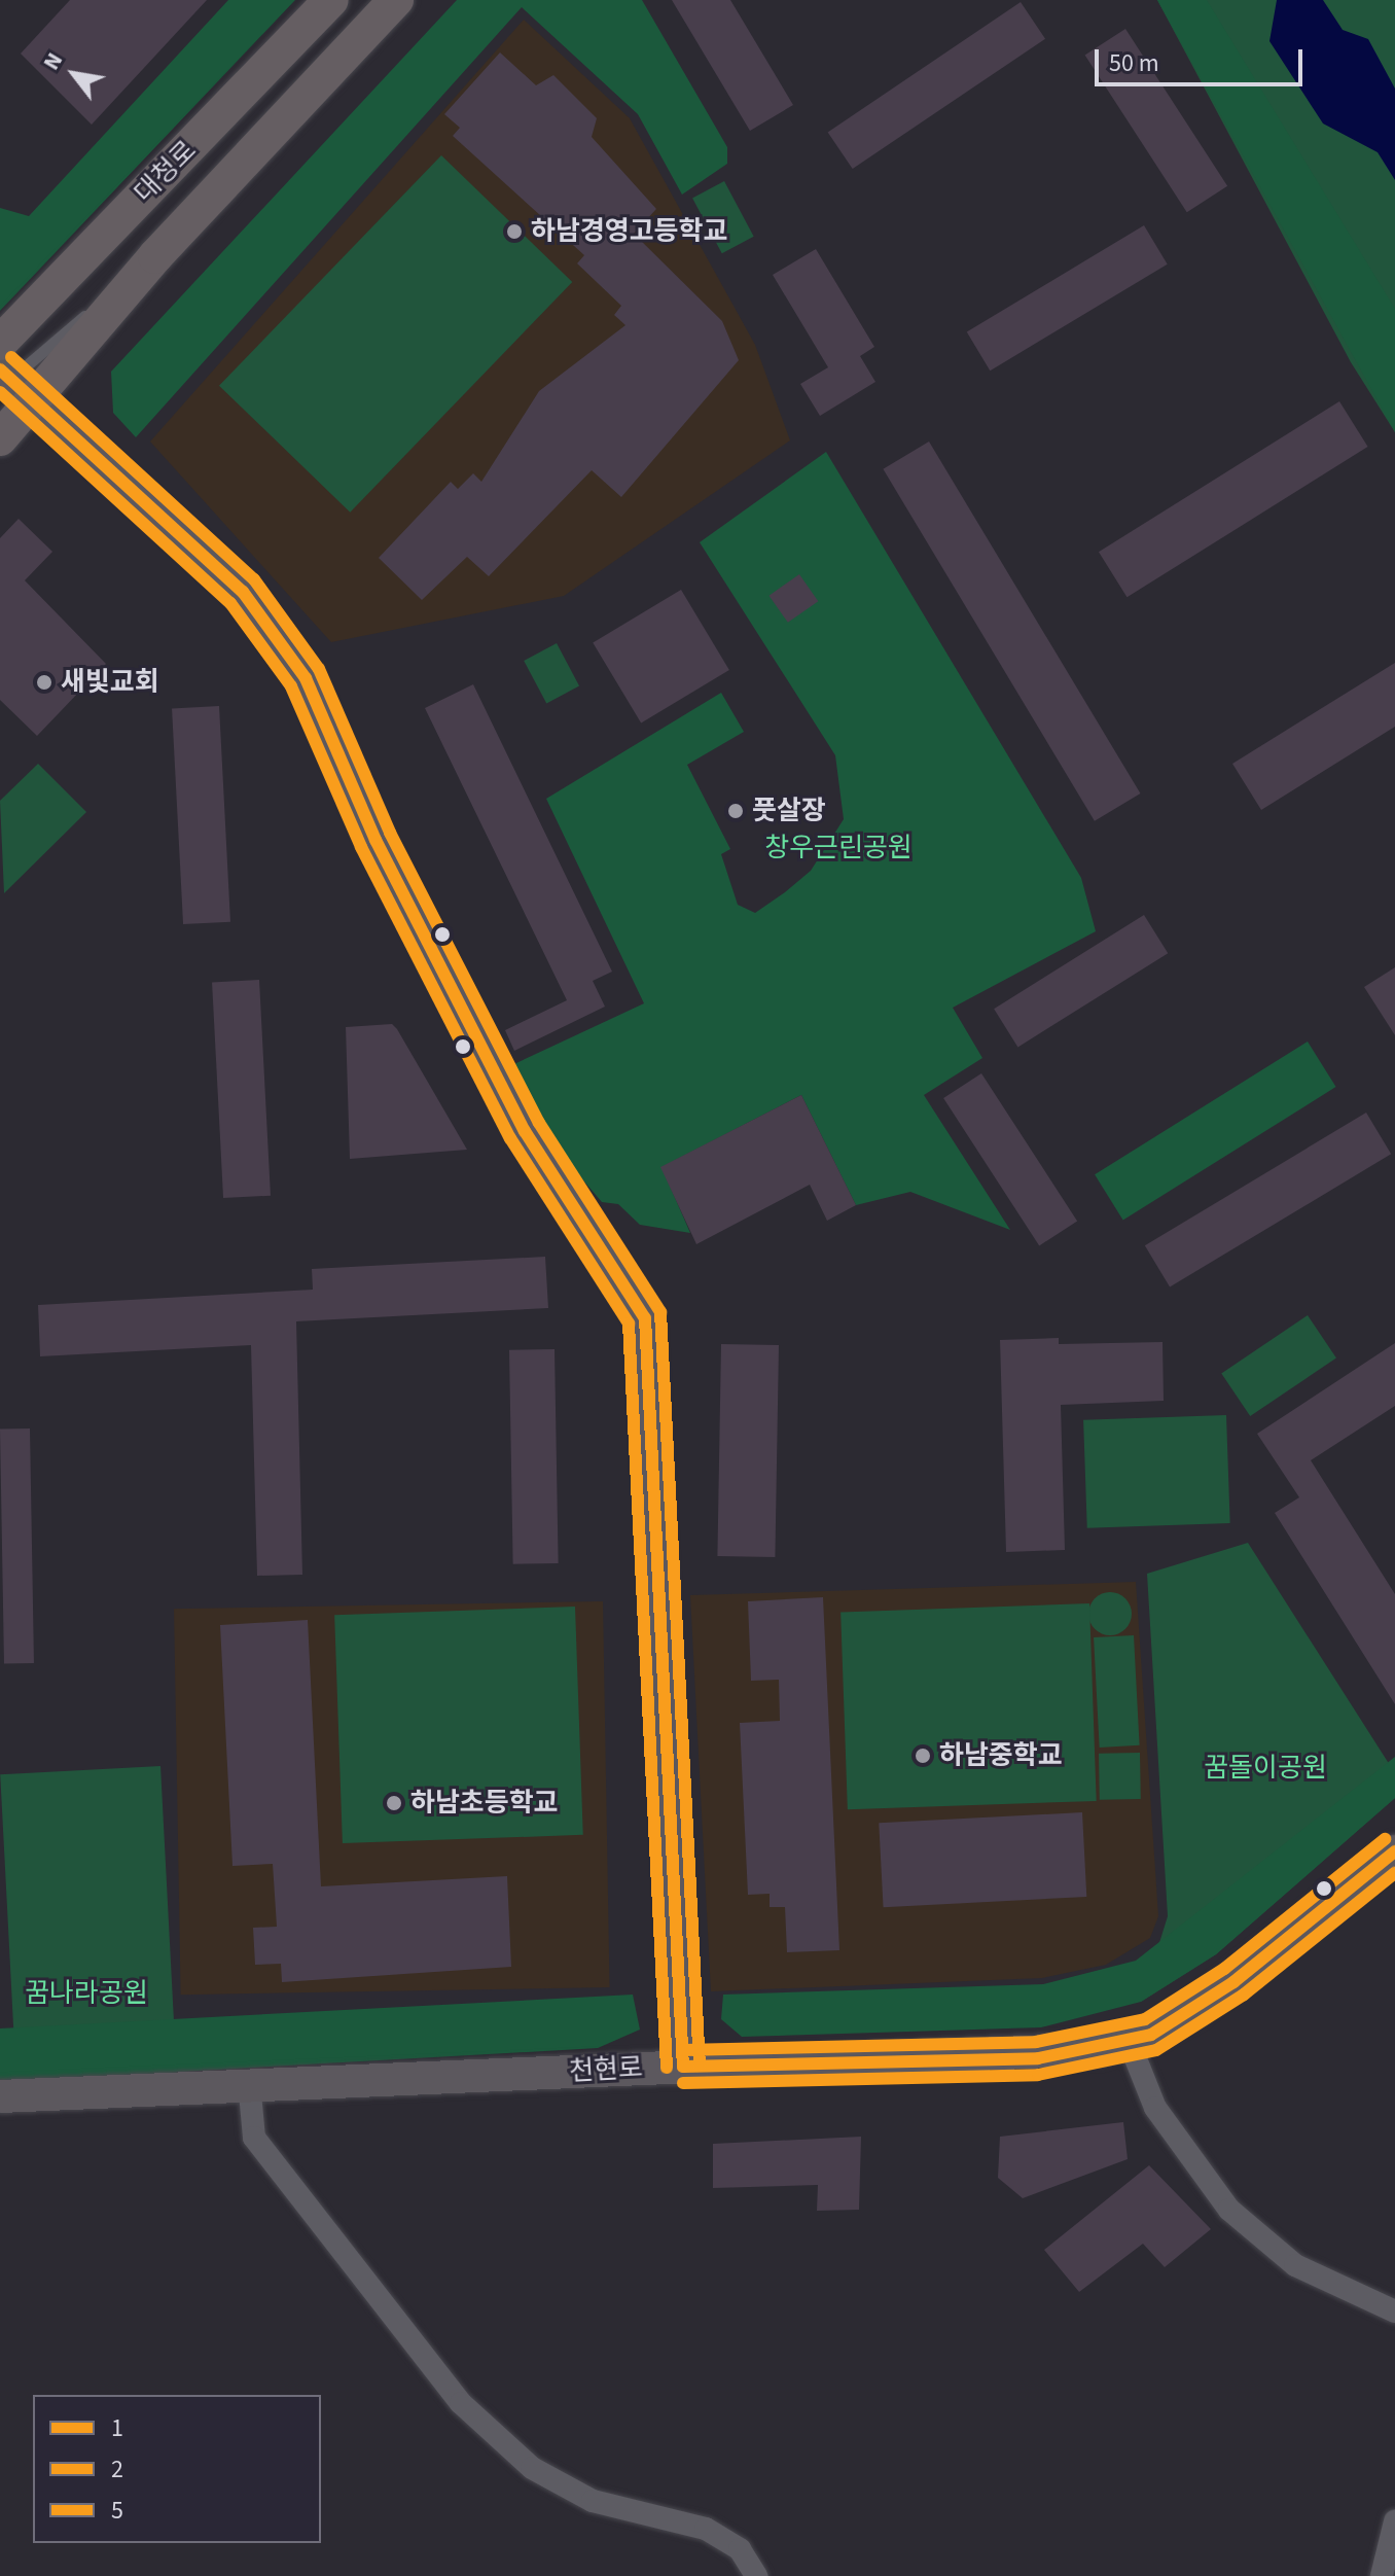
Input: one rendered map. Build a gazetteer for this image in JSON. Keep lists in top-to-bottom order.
{
  "streets": {
    "main road": ["대청로", "천현로"]
  },
  "parks": ["창우근린공원", "꿈돌이공원", "꿈나라공원"],
  "places": [
    "하남경영고등학교",
    "새빛교회",
    "풋살장",
    "하남중학교",
    "하남초등학교"
  ],
  "lines": ["transit line 5", "transit line 1", "transit line 2"],
  "legend": ["1", "2", "5"],
  "scale_bar": "50 m",
  "north": "top left"
}
